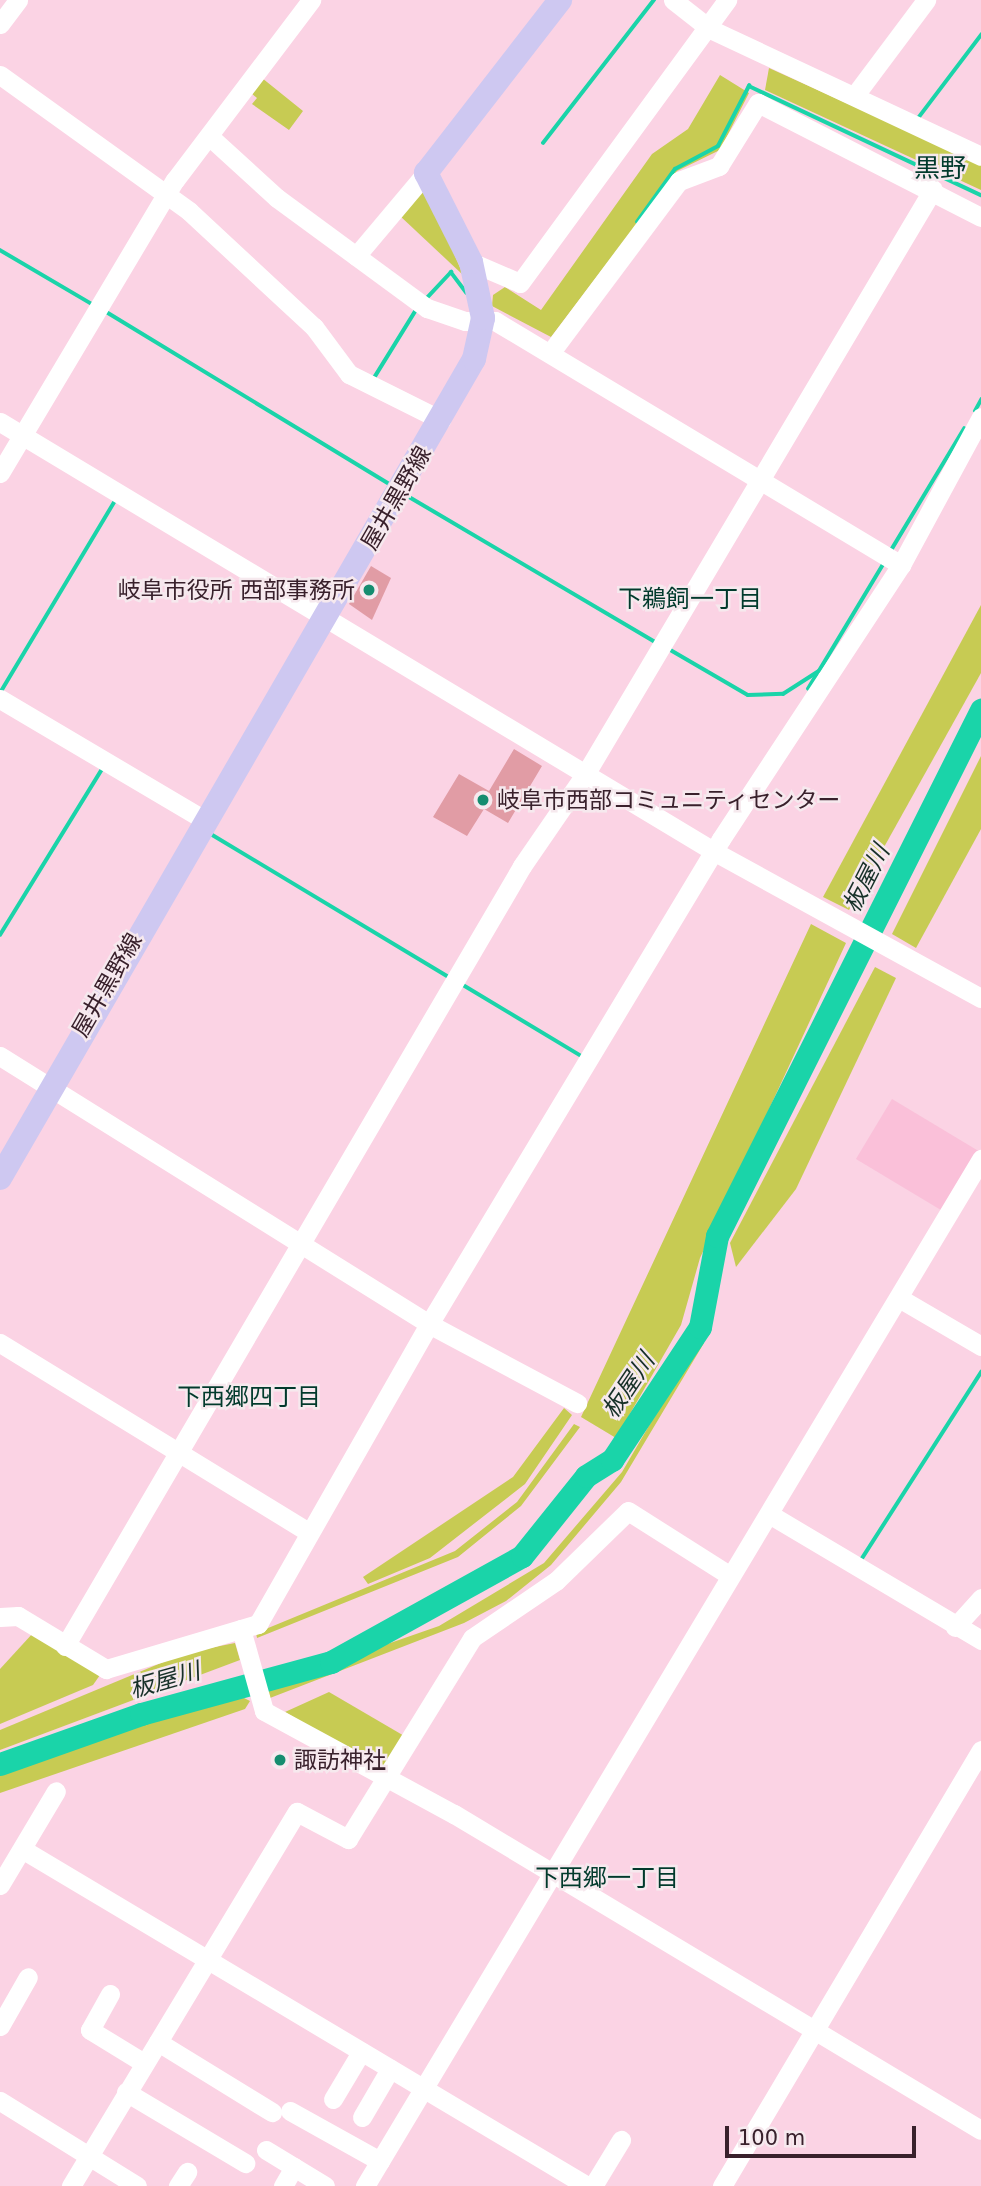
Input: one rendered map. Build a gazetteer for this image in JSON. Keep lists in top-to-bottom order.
{
  "streets": {
    "main road": ["屋井黒野線"]
  },
  "districts": [
    "黒野",
    "下鵜飼一丁目",
    "下西郷四丁目",
    "下西郷一丁目"
  ],
  "water": ["板屋川"],
  "places": ["岐阜市役所 西部事務所", "岐阜市西部コミュニティセンター", "諏訪神社"],
  "scale_bar": "100 m"
}
